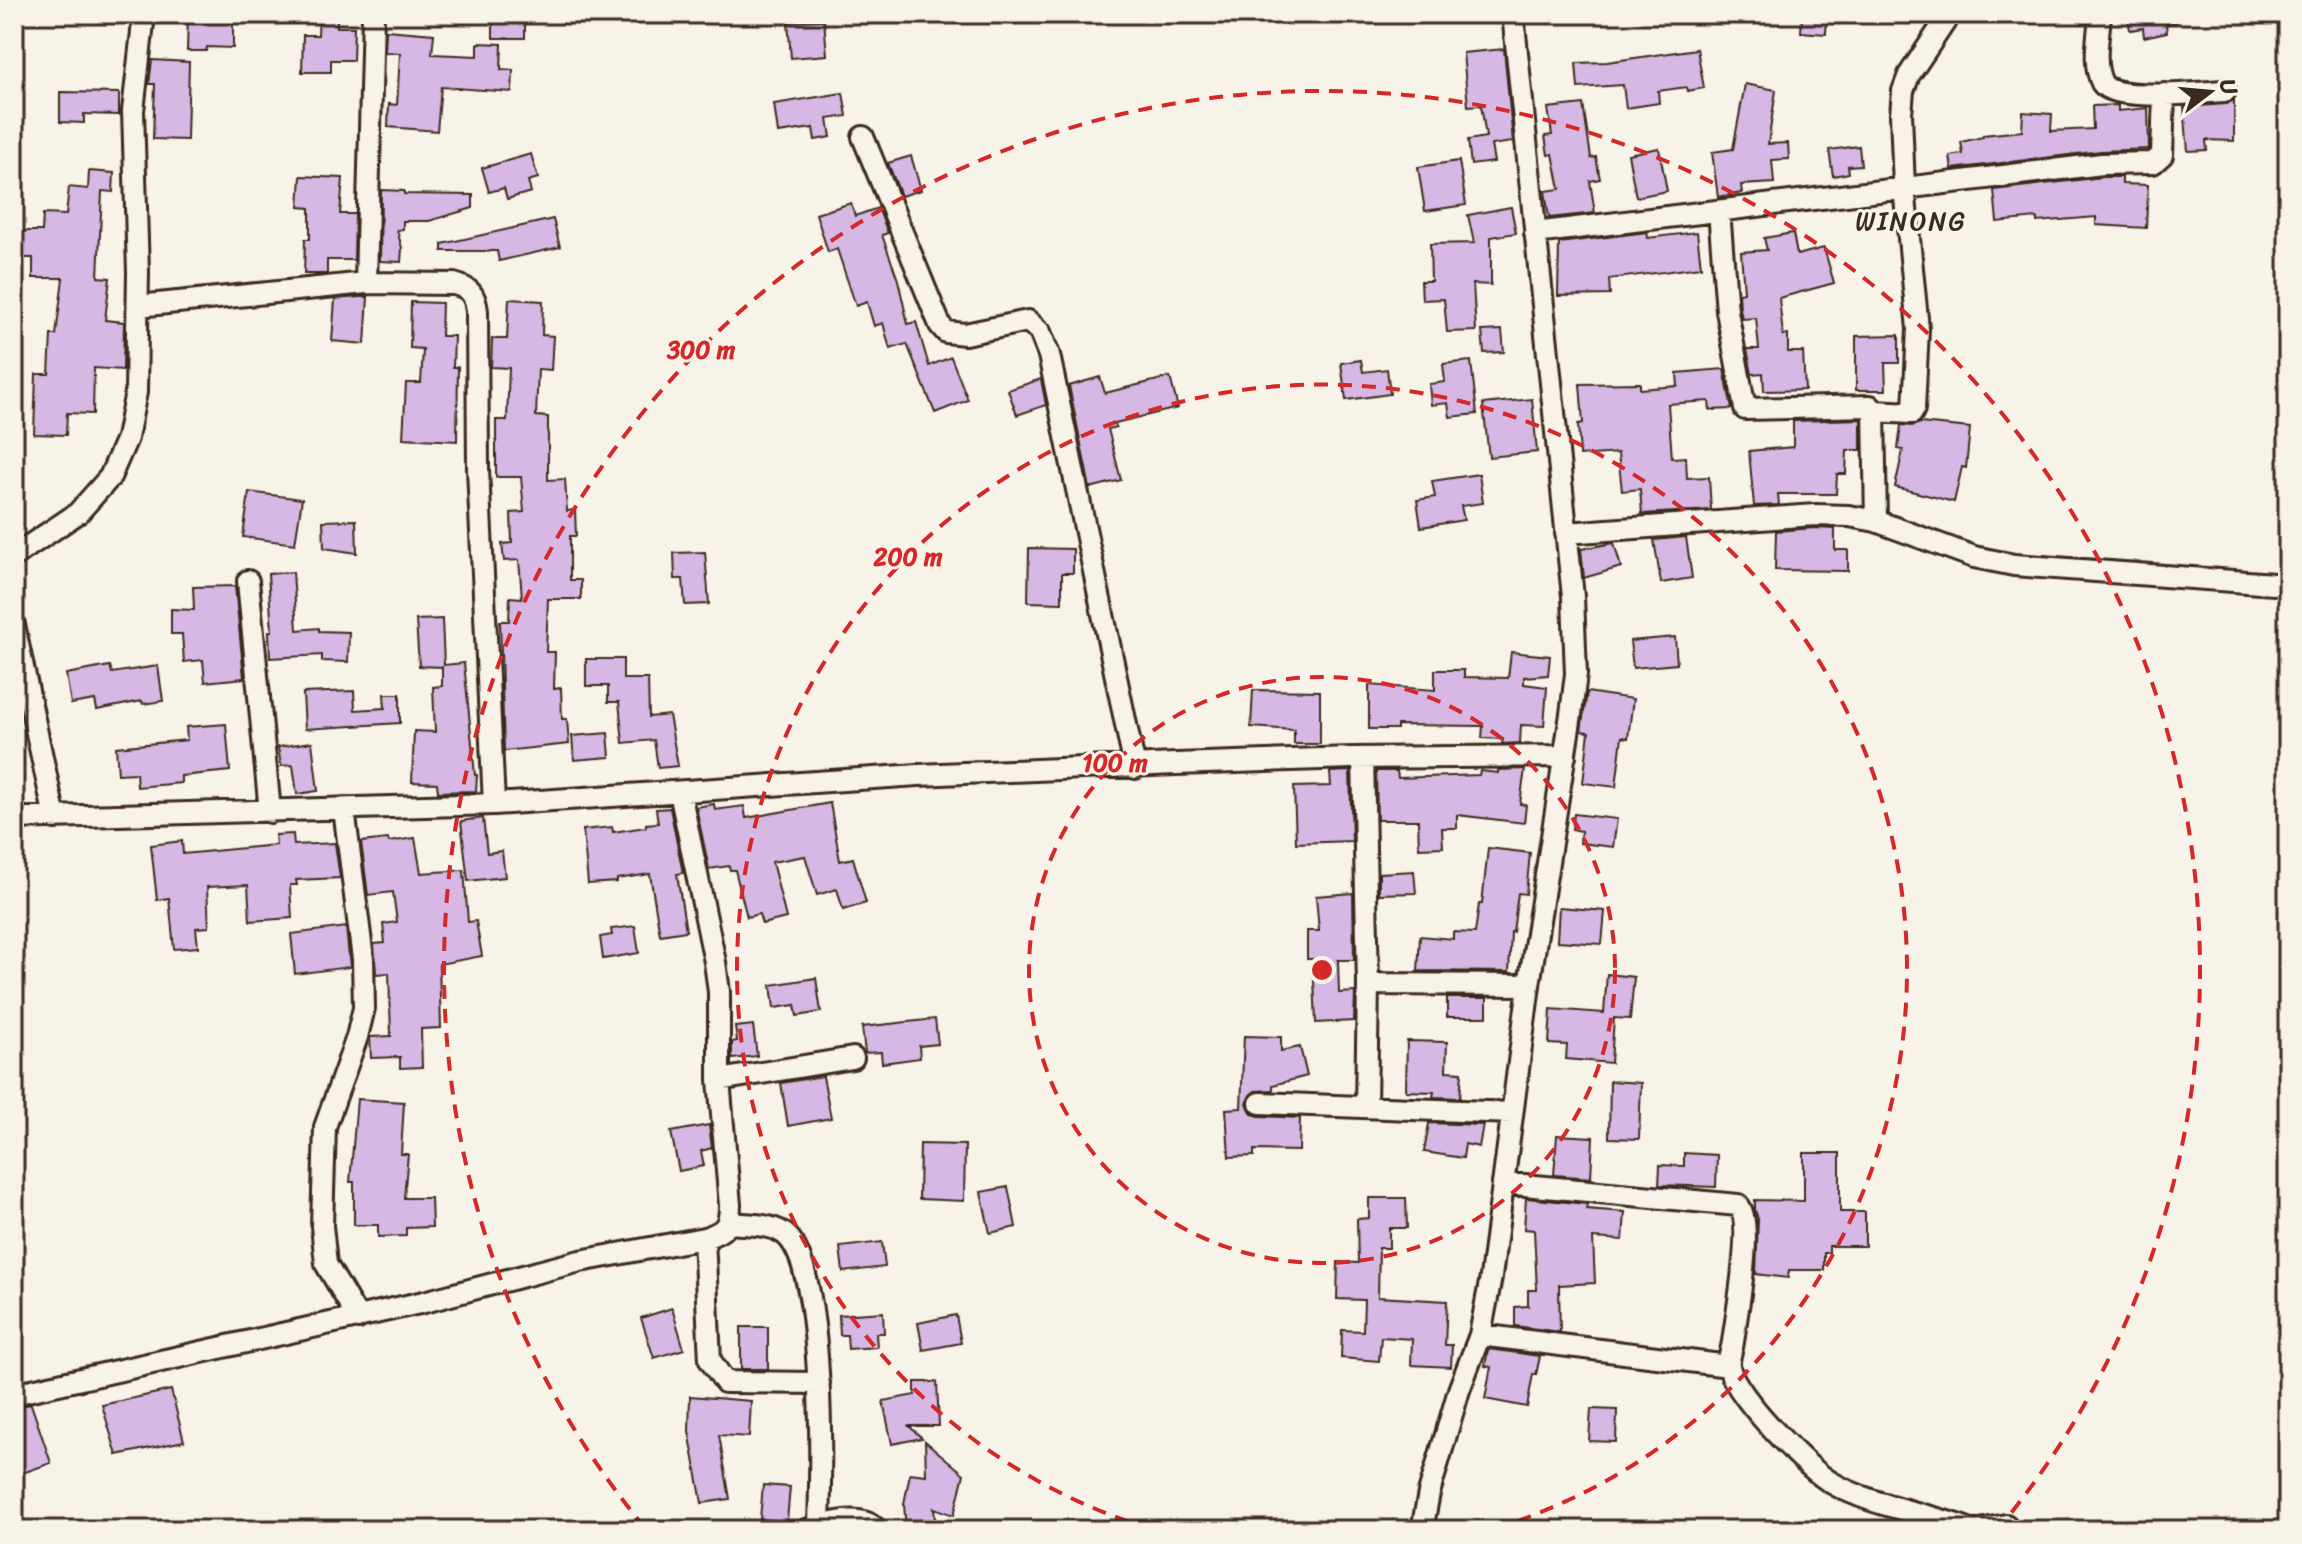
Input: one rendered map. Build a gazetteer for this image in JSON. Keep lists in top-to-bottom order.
{
  "districts": ["WINONG"],
  "north": "right",
  "rings": ["300 m", "200 m", "100 m"]
}
